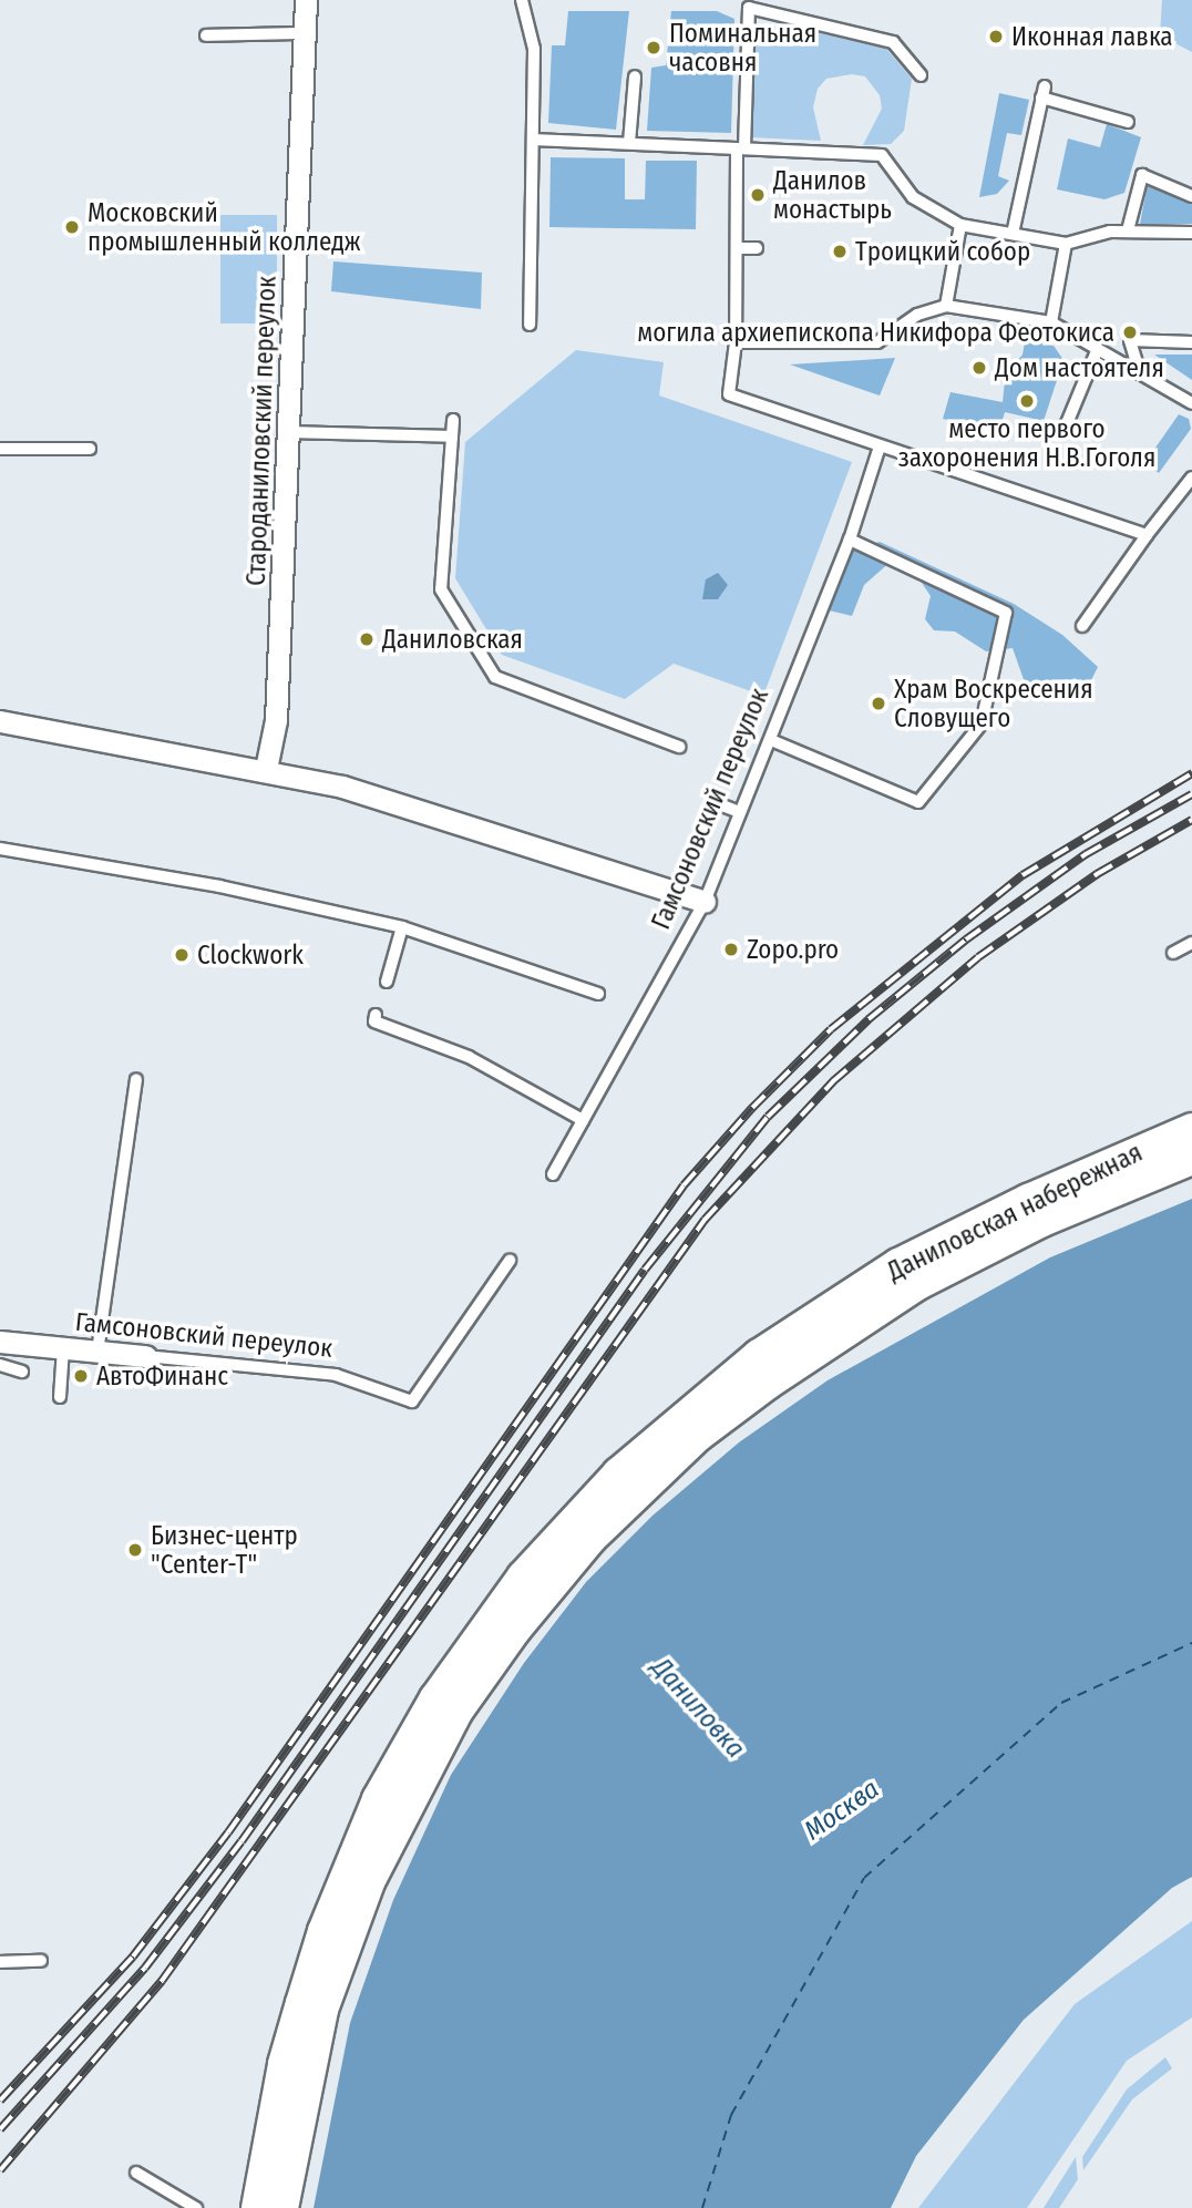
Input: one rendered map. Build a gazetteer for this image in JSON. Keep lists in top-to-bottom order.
{
  "streets": {
    "main road": ["Даниловская набережная"],
    "street": ["Староданиловский переулок", "Гамсоновский переулок"]
  },
  "water": ["Даниловка", "Москва"],
  "places": [
    "Иконная лавка",
    "Поминальная часовня",
    "Данилов монастырь",
    "Московский промышленный колледж",
    "Троицкий собор",
    "могила архиепископа Никифора Феотокиса",
    "Дом настоятеля",
    "место первого захоронения Н.В.Гоголя",
    "Даниловская",
    "Храм Воскресения Словущего",
    "Zopo.pro",
    "Clockwork",
    "АвтоФинанс",
    "Бизнес-центр \"Center-T\""
  ]
}
